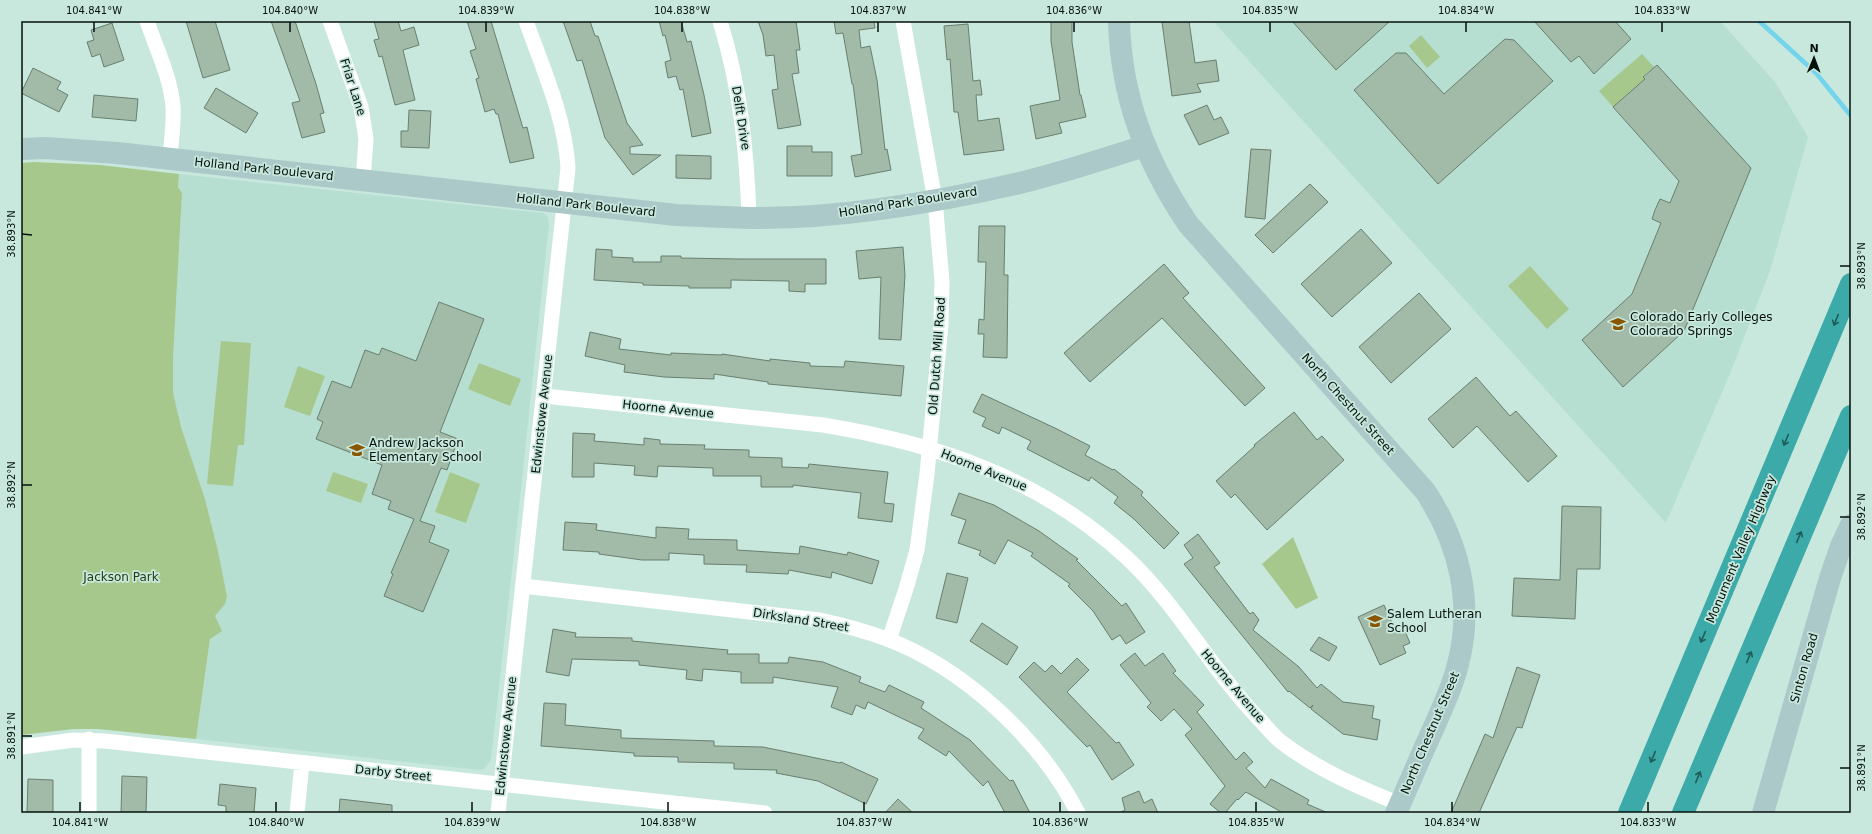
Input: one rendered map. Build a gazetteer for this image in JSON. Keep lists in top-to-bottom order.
{
  "streets": {
    "highway": ["Monument Valley Highway"],
    "street": [
      "Friar Lane",
      "Delft Drive",
      "Holland Park Boulevard",
      "Old Dutch Mill Road",
      "North Chestnut Street",
      "Hoorne Avenue",
      "Edwinstowe Avenue",
      "Dirksland Street",
      "Sinton Road",
      "Darby Street"
    ]
  },
  "crossings": [
    ["Friar Lane", "Holland Park Boulevard"],
    ["Delft Drive", "Holland Park Boulevard"],
    ["Holland Park Boulevard", "Old Dutch Mill Road"],
    ["Holland Park Boulevard", "North Chestnut Street"],
    ["Holland Park Boulevard", "Edwinstowe Avenue"],
    ["Old Dutch Mill Road", "Hoorne Avenue"],
    ["Old Dutch Mill Road", "Dirksland Street"],
    ["North Chestnut Street", "Hoorne Avenue"],
    ["Hoorne Avenue", "Edwinstowe Avenue"],
    ["Edwinstowe Avenue", "Dirksland Street"],
    ["Edwinstowe Avenue", "Darby Street"]
  ],
  "parks": ["Jackson Park"],
  "places": {
    "school or university": ["Colorado Early Colleges Colorado Springs", "Andrew Jackson Elementary School", "Salem Lutheran School"]
  },
  "north": "top",
  "coordinates": [
    "104.841°W",
    "104.840°W",
    "104.839°W",
    "104.838°W",
    "104.837°W",
    "104.836°W",
    "104.835°W",
    "104.834°W",
    "104.833°W",
    "38.893°N",
    "38.892°N",
    "38.891°N"
  ]
}
